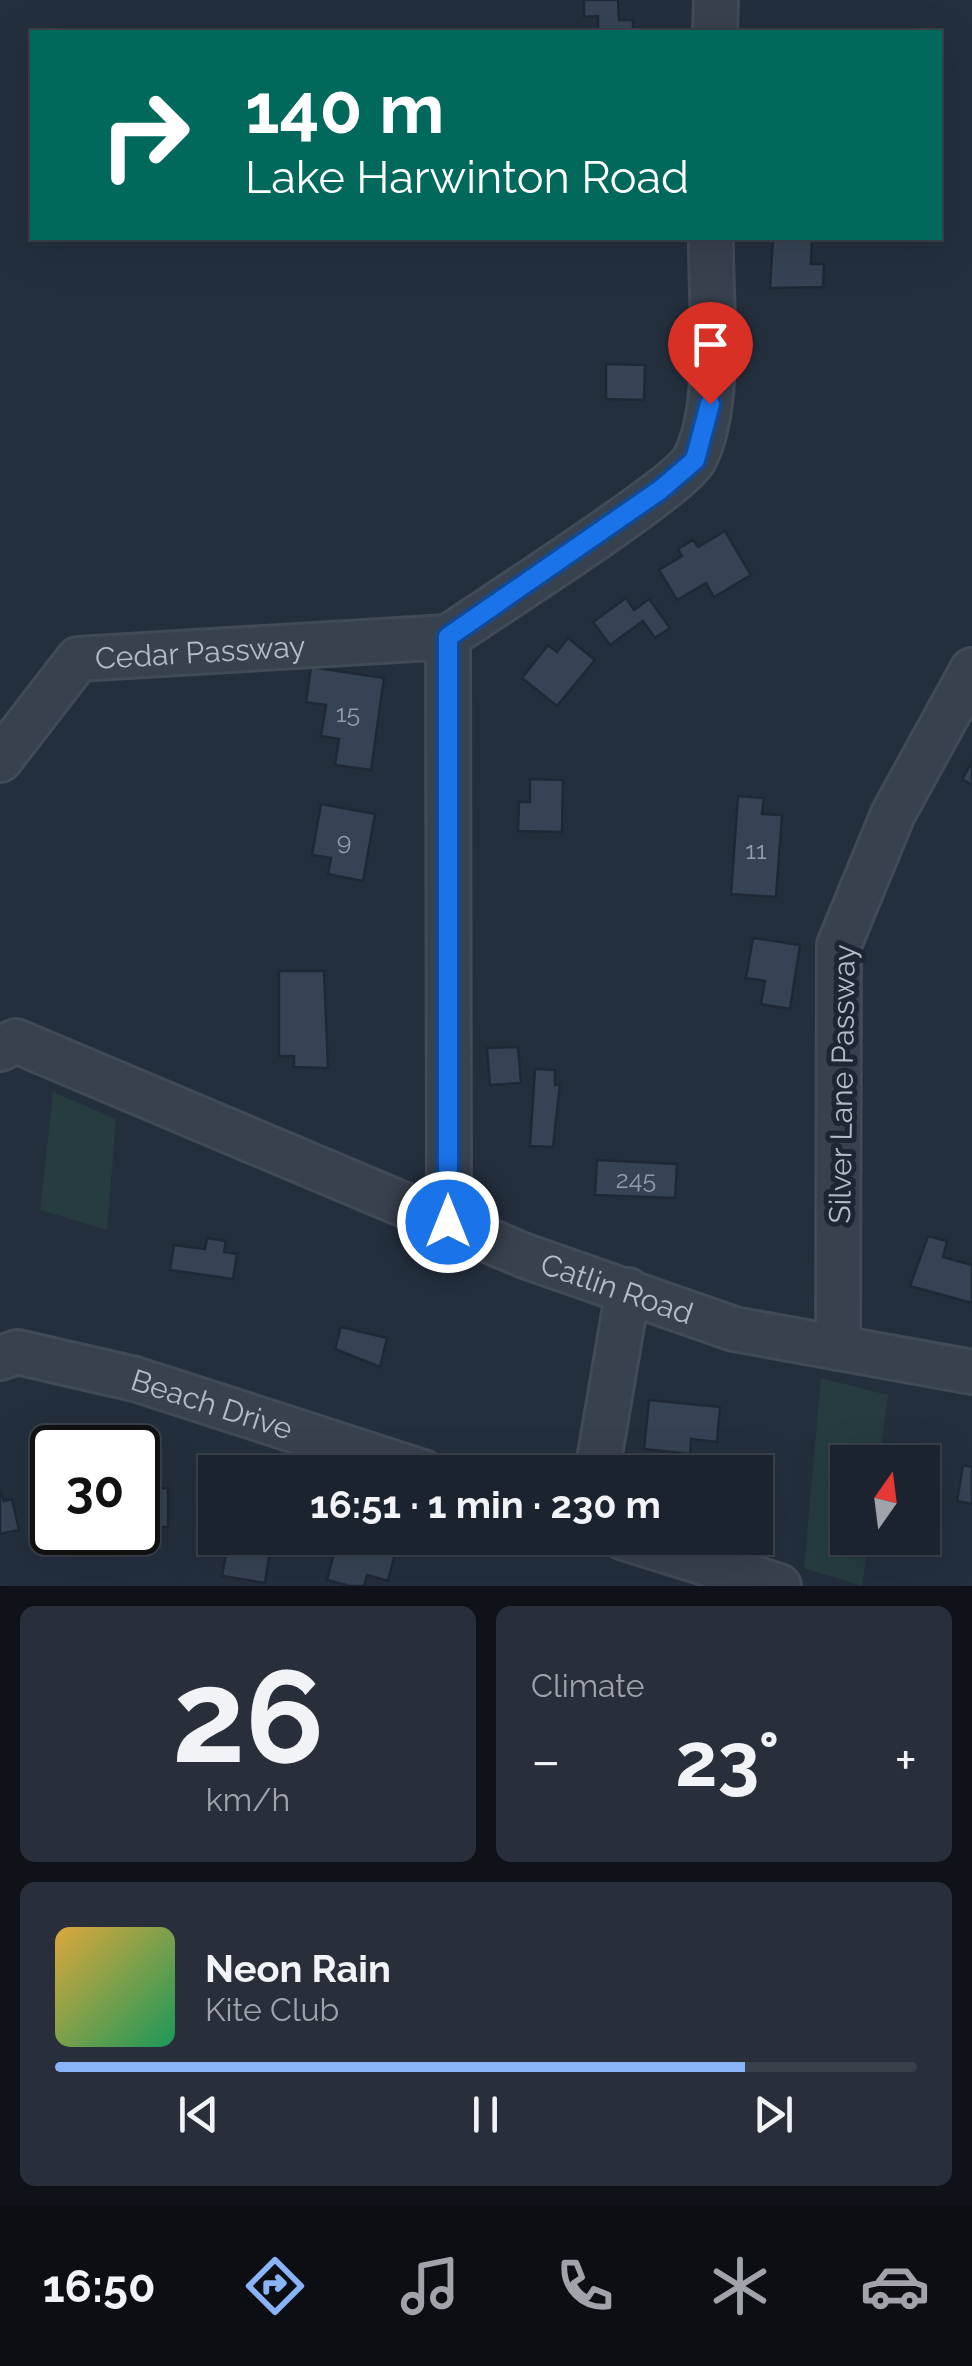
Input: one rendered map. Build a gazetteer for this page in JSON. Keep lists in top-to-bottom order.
{
  "streets": {
    "street": [
      "Cedar Passway",
      "Silver Lane Passway",
      "Catlin Road",
      "Beach Drive"
    ]
  },
  "crossings": [
    ["Silver Lane Passway", "Catlin Road"]
  ],
  "house_numbers": [
    "15",
    "9",
    "11",
    "245"
  ],
  "north": "top",
  "page": {
    "turn": ["140 m", "Lake Harwinton Road"],
    "limit": "30",
    "trip": "16:51 · 1 min · 230 m",
    "tile": [
      ["26", "km/h"],
      "Climate"
    ],
    "heat": ["−", "23°", "+"],
    "song": ["Neon Rain", "Kite Club"],
    "tabs": "16:50"
  }
}
